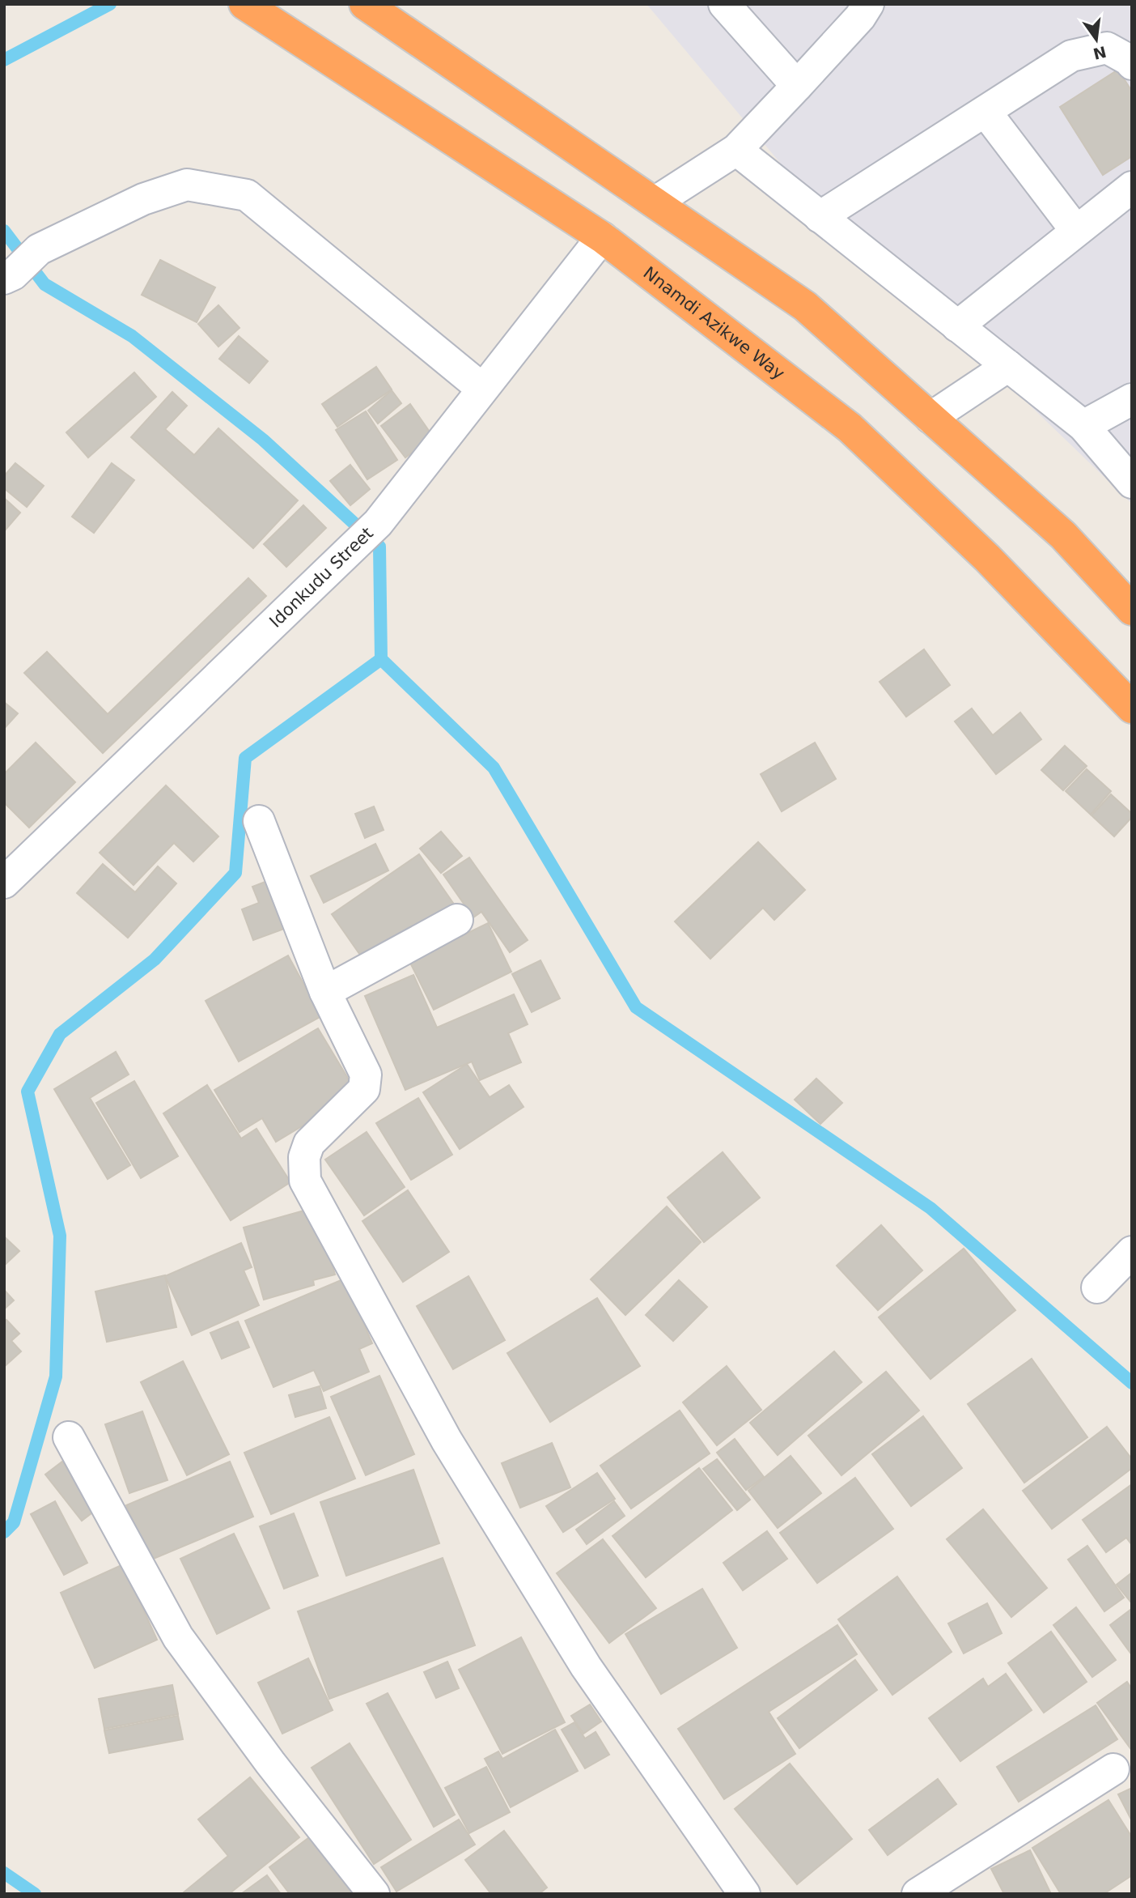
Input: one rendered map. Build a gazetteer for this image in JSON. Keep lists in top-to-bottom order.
{
  "streets": {
    "highway": ["Nnamdi Azikwe Way"],
    "street": ["Idonkudu Street"]
  },
  "crossings": [
    ["Nnamdi Azikwe Way", "Idonkudu Street"]
  ],
  "north": "bottom"
}
